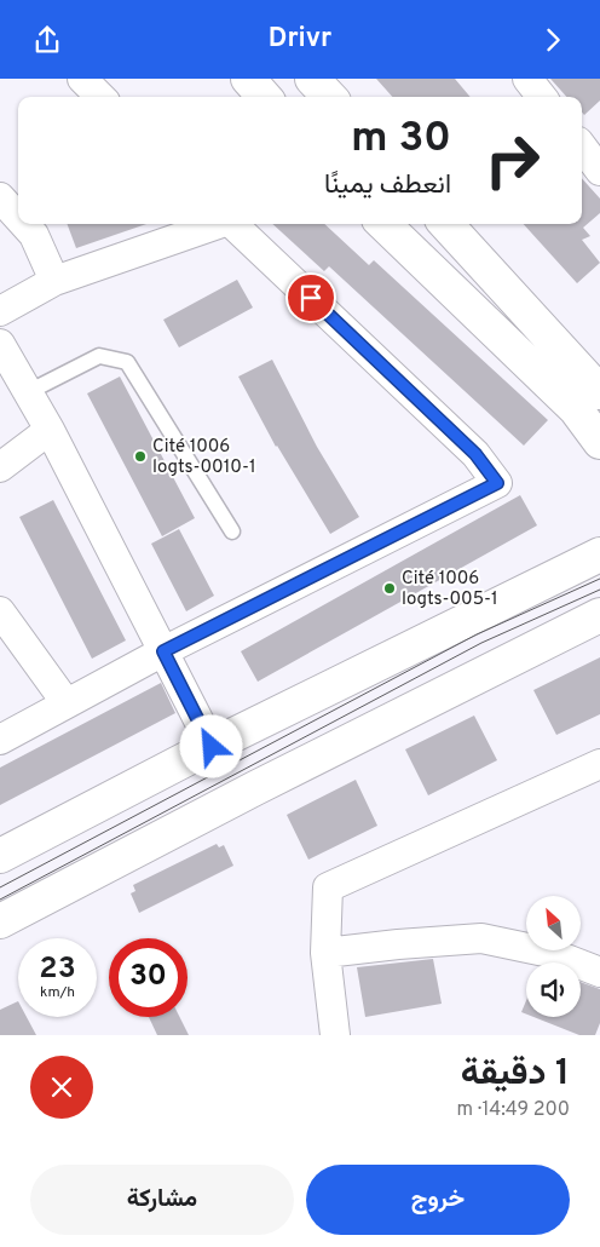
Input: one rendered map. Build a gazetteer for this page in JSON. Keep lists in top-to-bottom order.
{
  "places": ["Cité 1006 logts-0010-1", "Cité 1006 logts-005-1"],
  "north": "top left",
  "page": {
    "header": "Drivr",
    "turn": ["30 m", "انعطف يمينًا"],
    "speed": "23 km/h",
    "limit": "30",
    "heading": ["1 دقيقة", "200 m · 14:49"],
    "buttons": ["خروج", "مشاركة"]
  }
}
